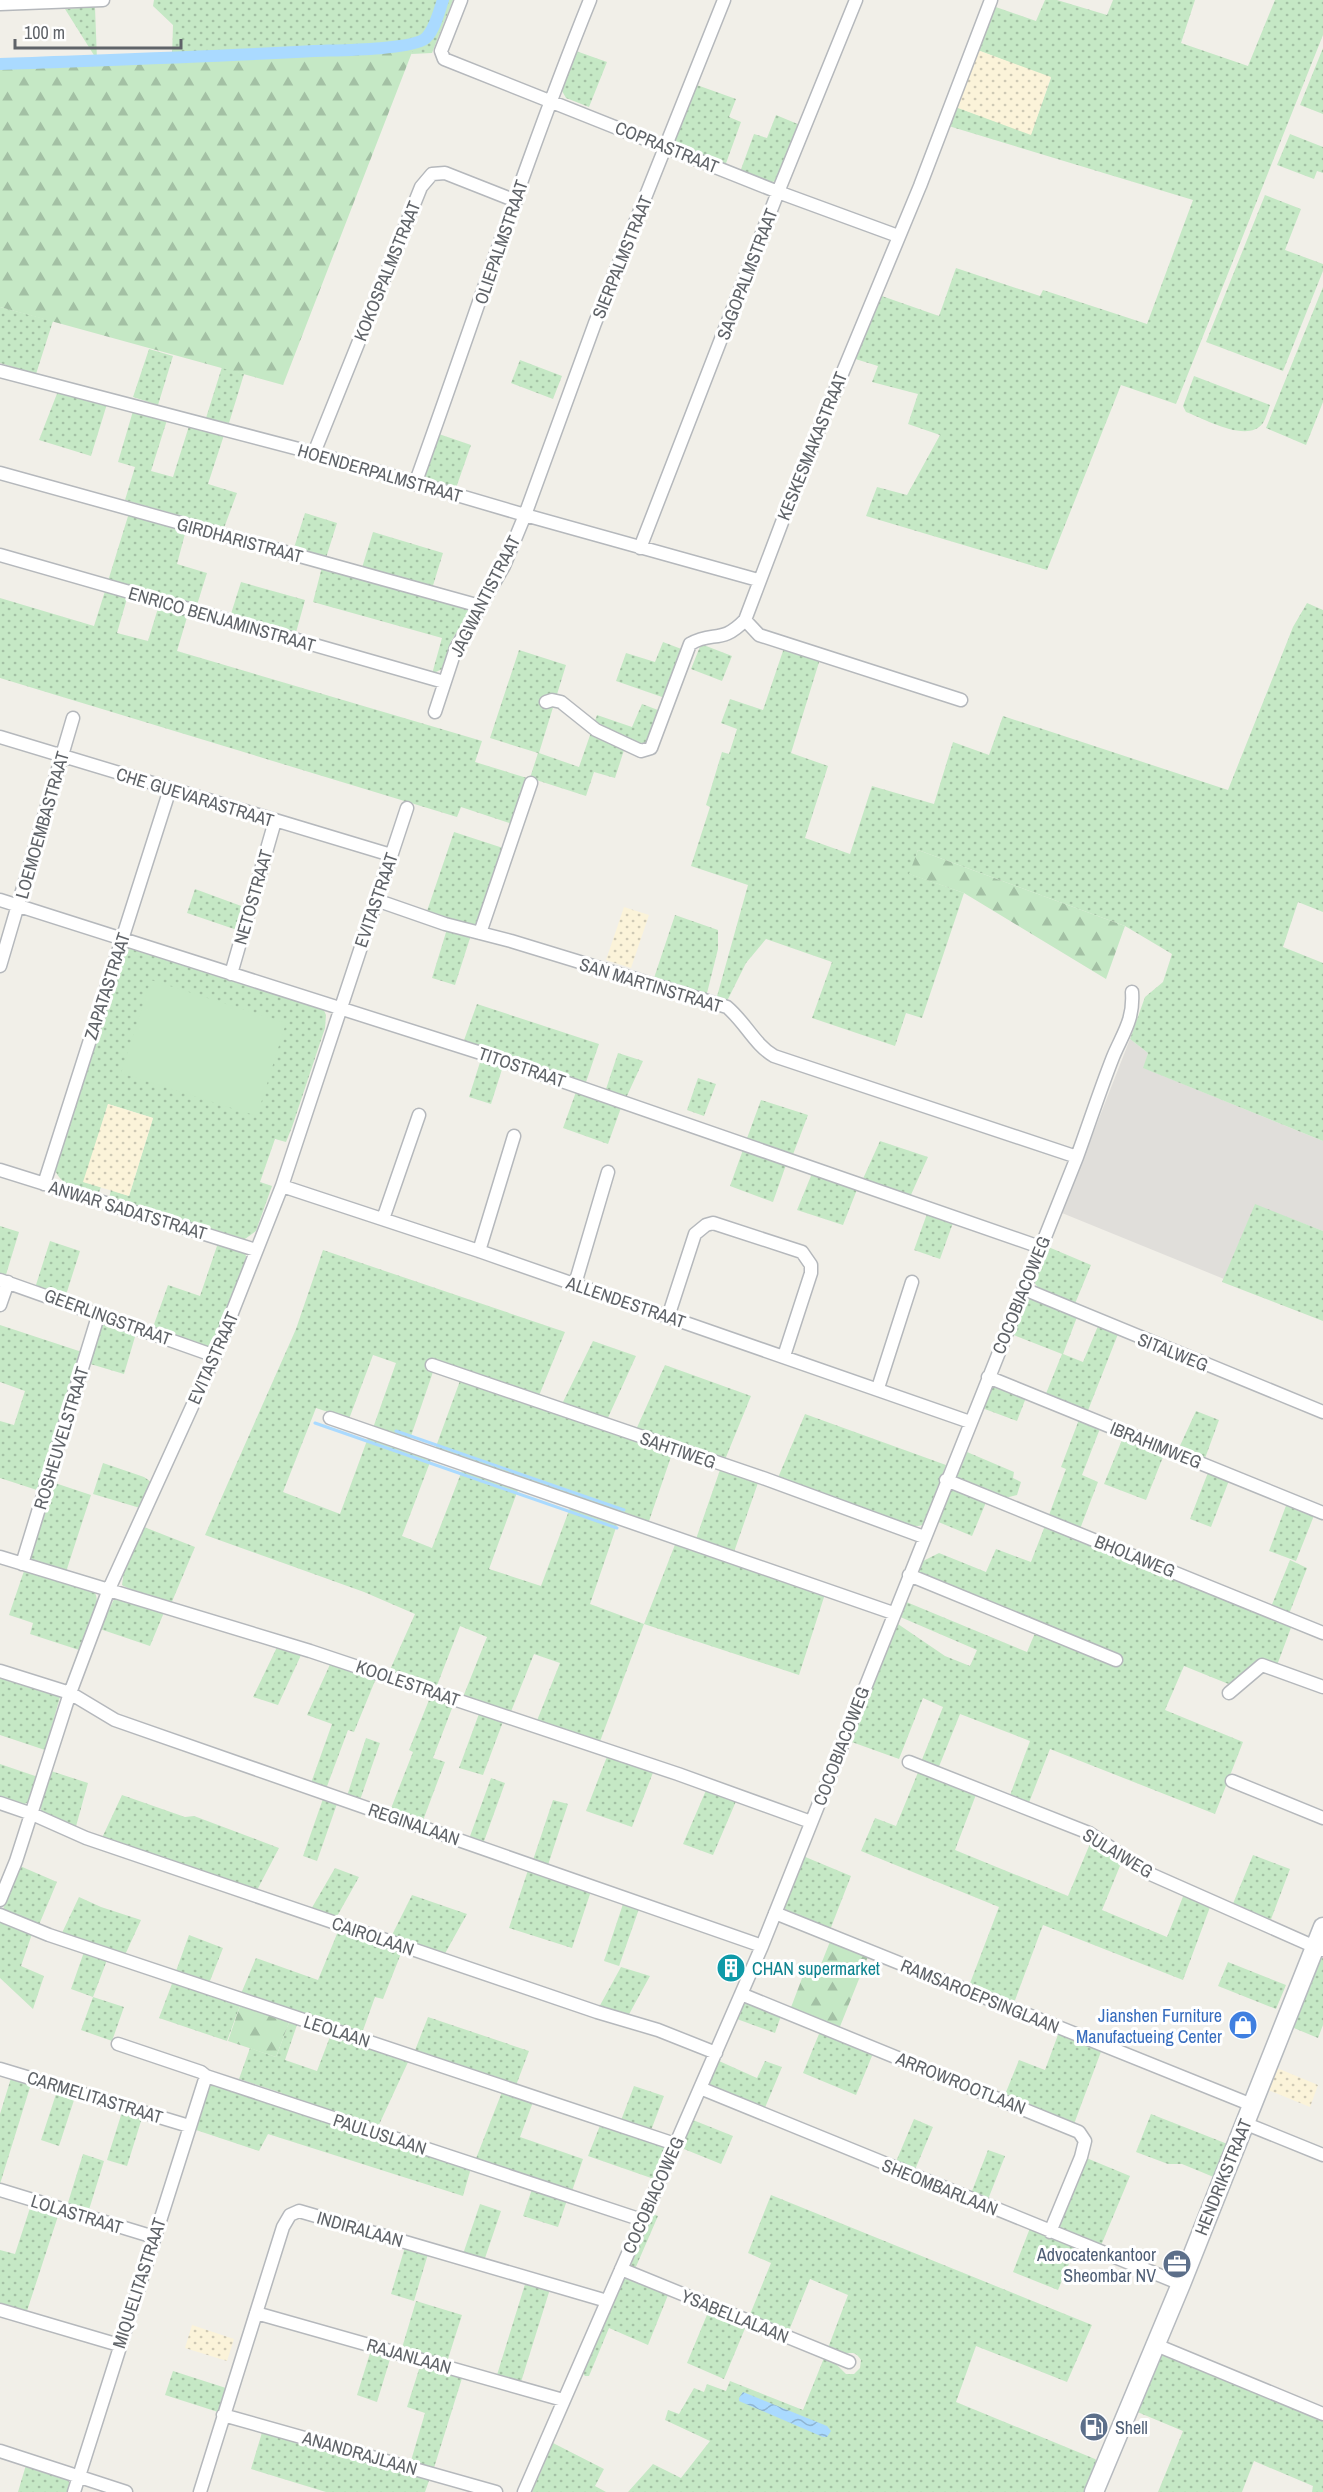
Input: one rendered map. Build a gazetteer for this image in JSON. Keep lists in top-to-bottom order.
{
  "streets": {
    "street": [
      "COPRASTRAAT",
      "OLIEPALMSTRAAT",
      "SIERPALMSTRAAT",
      "KOKOSPALMSTRAAT",
      "SAGOPALMSTRAAT",
      "KESKESMAKASTRAAT",
      "HOENDERPALMSTRAAT",
      "GIRDHARISTRAAT",
      "JAGWANTISTRAAT",
      "ENRICO BENJAMINSTRAAT",
      "CHE GUEVARASTRAAT",
      "LOEMOEMBASTRAAT",
      "NETOSTRAAT",
      "EVITASTRAAT",
      "SAN MARTINSTRAAT",
      "ZAPATASTRAAT",
      "TITOSTRAAT",
      "ANWAR SADATSTRAAT",
      "COCOBIACOWEG",
      "ALLENDESTRAAT",
      "GEERLINGSTRAAT",
      "SITALWEG",
      "ROSHEUVELSTRAAT",
      "IBRAHIMWEG",
      "SAHTIWEG",
      "BHOLAWEG",
      "KOOLESTRAAT",
      "REGINALAAN",
      "SULAIWEG",
      "CAIROLAAN",
      "RAMSAROEPSINGLAAN",
      "LEOLAAN",
      "ARROWROOTLAAN",
      "CARMELITASTRAAT",
      "PAULUSLAAN",
      "HENDRIKSTRAAT",
      "SHEOMBARLAAN",
      "LOLASTRAAT",
      "INDIRALAAN",
      "MIQUELITASTRAAT",
      "YSABELLALAAN",
      "RAJANLAAN",
      "ANANDRAJLAAN"
    ]
  },
  "crossings": [
    ["COPRASTRAAT", "OLIEPALMSTRAAT"],
    ["COPRASTRAAT", "SIERPALMSTRAAT"],
    ["COPRASTRAAT", "SAGOPALMSTRAAT"],
    ["COPRASTRAAT", "KESKESMAKASTRAAT"],
    ["OLIEPALMSTRAAT", "KOKOSPALMSTRAAT"],
    ["OLIEPALMSTRAAT", "HOENDERPALMSTRAAT"],
    ["SIERPALMSTRAAT", "HOENDERPALMSTRAAT"],
    ["SIERPALMSTRAAT", "JAGWANTISTRAAT"],
    ["KOKOSPALMSTRAAT", "HOENDERPALMSTRAAT"],
    ["SAGOPALMSTRAAT", "HOENDERPALMSTRAAT"],
    ["KESKESMAKASTRAAT", "HOENDERPALMSTRAAT"],
    ["HOENDERPALMSTRAAT", "JAGWANTISTRAAT"],
    ["GIRDHARISTRAAT", "JAGWANTISTRAAT"],
    ["JAGWANTISTRAAT", "ENRICO BENJAMINSTRAAT"],
    ["CHE GUEVARASTRAAT", "LOEMOEMBASTRAAT"],
    ["CHE GUEVARASTRAAT", "NETOSTRAAT"],
    ["CHE GUEVARASTRAAT", "EVITASTRAAT"],
    ["CHE GUEVARASTRAAT", "ZAPATASTRAAT"],
    ["LOEMOEMBASTRAAT", "TITOSTRAAT"],
    ["NETOSTRAAT", "TITOSTRAAT"],
    ["EVITASTRAAT", "SAN MARTINSTRAAT"],
    ["EVITASTRAAT", "TITOSTRAAT"],
    ["EVITASTRAAT", "ANWAR SADATSTRAAT"],
    ["EVITASTRAAT", "ALLENDESTRAAT"],
    ["EVITASTRAAT", "GEERLINGSTRAAT"],
    ["EVITASTRAAT", "KOOLESTRAAT"],
    ["EVITASTRAAT", "REGINALAAN"],
    ["EVITASTRAAT", "CAIROLAAN"],
    ["SAN MARTINSTRAAT", "COCOBIACOWEG"],
    ["ZAPATASTRAAT", "TITOSTRAAT"],
    ["ZAPATASTRAAT", "ANWAR SADATSTRAAT"],
    ["TITOSTRAAT", "COCOBIACOWEG"],
    ["COCOBIACOWEG", "ALLENDESTRAAT"],
    ["COCOBIACOWEG", "SITALWEG"],
    ["COCOBIACOWEG", "IBRAHIMWEG"],
    ["COCOBIACOWEG", "SAHTIWEG"],
    ["COCOBIACOWEG", "BHOLAWEG"],
    ["COCOBIACOWEG", "KOOLESTRAAT"],
    ["COCOBIACOWEG", "REGINALAAN"],
    ["COCOBIACOWEG", "CAIROLAAN"],
    ["COCOBIACOWEG", "RAMSAROEPSINGLAAN"],
    ["COCOBIACOWEG", "LEOLAAN"],
    ["COCOBIACOWEG", "ARROWROOTLAAN"],
    ["COCOBIACOWEG", "PAULUSLAAN"],
    ["COCOBIACOWEG", "SHEOMBARLAAN"],
    ["COCOBIACOWEG", "INDIRALAAN"],
    ["COCOBIACOWEG", "YSABELLALAAN"],
    ["COCOBIACOWEG", "RAJANLAAN"],
    ["GEERLINGSTRAAT", "ROSHEUVELSTRAAT"],
    ["ROSHEUVELSTRAAT", "KOOLESTRAAT"],
    ["SULAIWEG", "HENDRIKSTRAAT"],
    ["RAMSAROEPSINGLAAN", "HENDRIKSTRAAT"],
    ["ARROWROOTLAAN", "SHEOMBARLAAN"],
    ["CARMELITASTRAAT", "MIQUELITASTRAAT"],
    ["PAULUSLAAN", "MIQUELITASTRAAT"],
    ["HENDRIKSTRAAT", "SHEOMBARLAAN"],
    ["LOLASTRAAT", "MIQUELITASTRAAT"],
    ["INDIRALAAN", "RAJANLAAN"],
    ["INDIRALAAN", "ANANDRAJLAAN"]
  ],
  "places": {
    "building": ["CHAN supermarket"],
    "shop": ["Jianshen Furniture Manufactueing Center"],
    "office": ["Advocatenkantoor Sheombar NV"],
    "fuel station": ["Shell"]
  },
  "scale_bar": "100 m"
}
